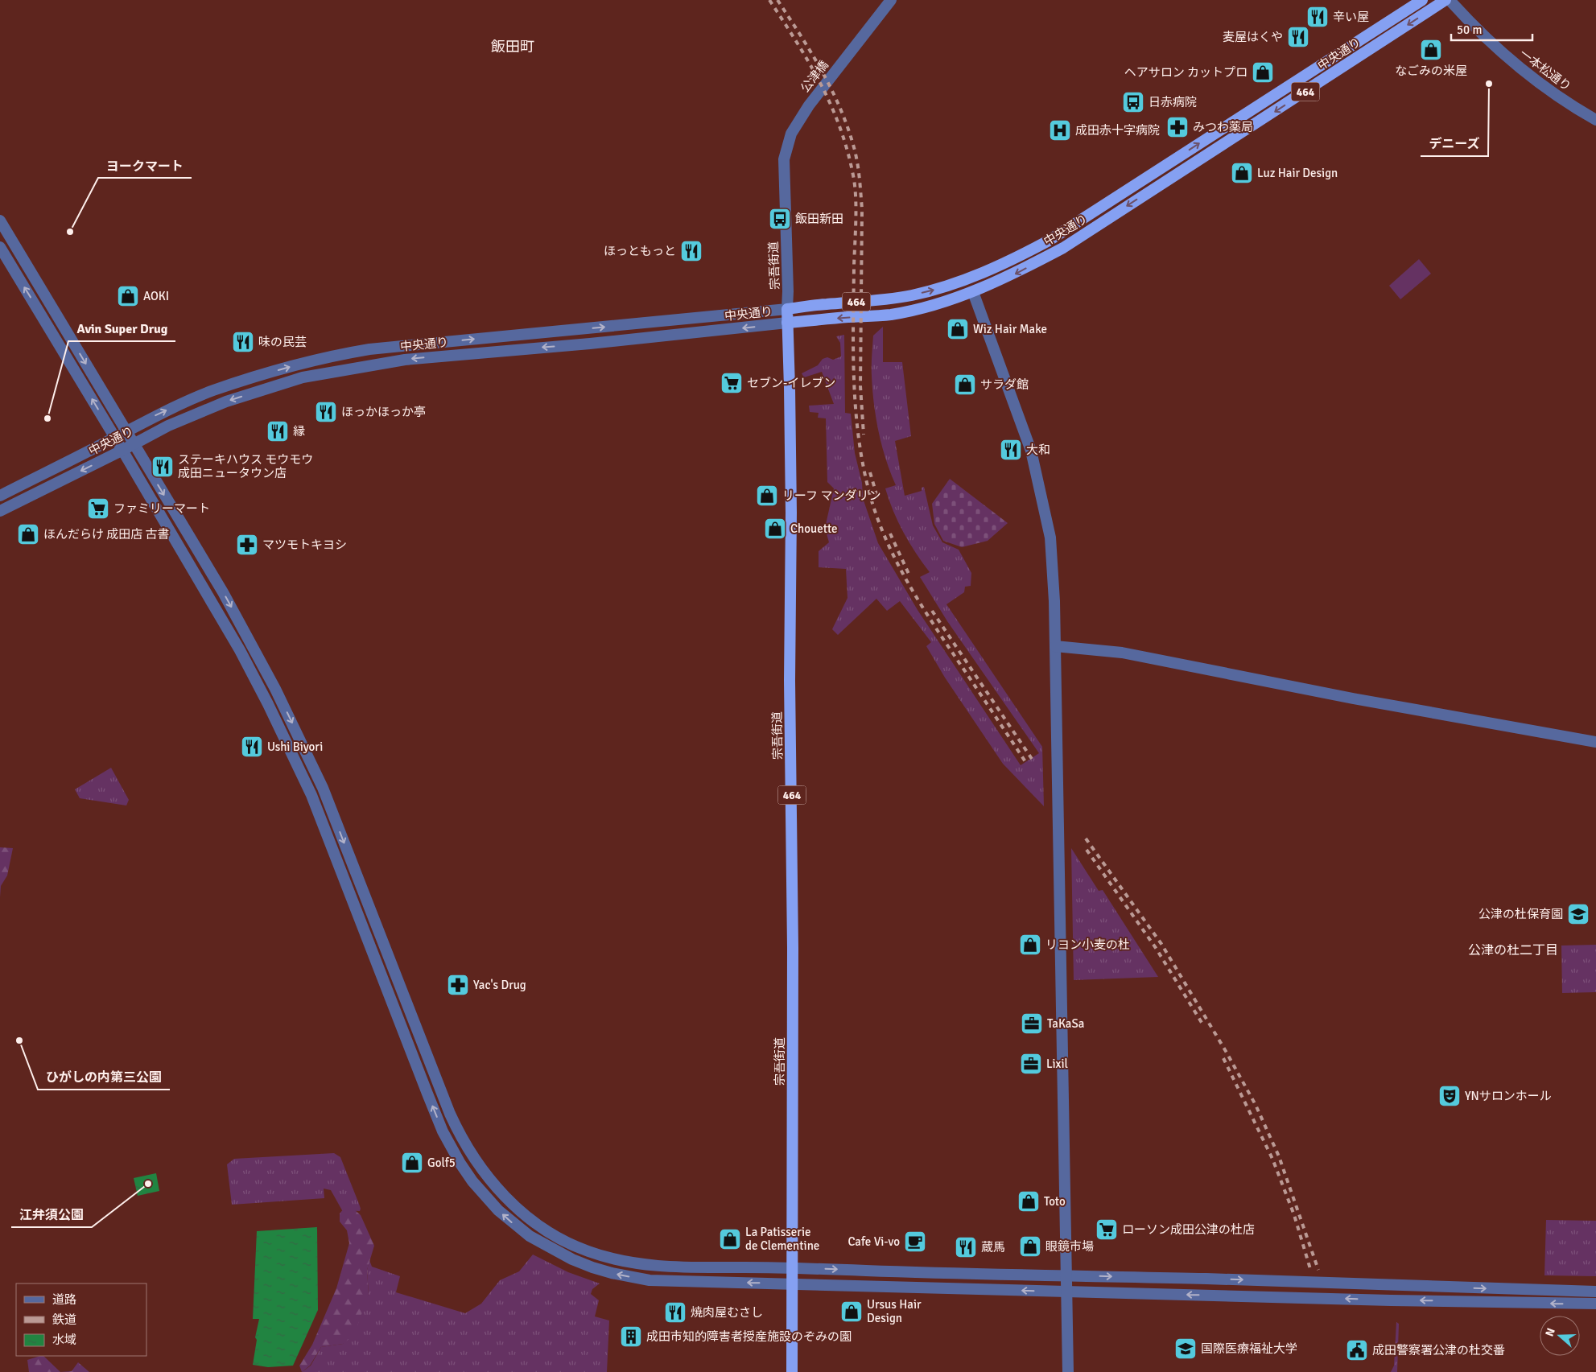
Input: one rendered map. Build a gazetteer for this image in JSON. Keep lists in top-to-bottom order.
{
  "streets": {
    "highway": ["中央通り", "464", "宗吾街道"],
    "street": ["一本松通り", "公津橋"]
  },
  "crossings": [
    ["中央通り", "宗吾街道"],
    ["公津橋", "宗吾街道"]
  ],
  "districts": ["飯田町", "公津の杜二丁目"],
  "places": {
    "restaurant": [
      "辛い屋",
      "麦屋はくや",
      "ほっともっと",
      "味の民芸",
      "ほっかほっか亭",
      "縁",
      "大和",
      "ステーキハウス モウモウ 成田ニュータウン店",
      "Ushi Biyori",
      "蔵馬",
      "焼肉屋むさし"
    ],
    "shop": [
      "なごみの米屋",
      "ヘアサロン カットプロ",
      "Luz Hair Design",
      "AOKI",
      "Wiz Hair Make",
      "サラダ館",
      "リーフ マンダリン",
      "Chouette",
      "ほんだらけ 成田店 古書",
      "リヨン小麦の杜",
      "Golf5",
      "Toto",
      "La Patisserie de Clementine",
      "眼鏡市場",
      "Ursus Hair Design"
    ],
    "other": [
      "デニーズ",
      "ヨークマート",
      "Avin Super Drug",
      "ひがしの内第三公園",
      "江弁須公園"
    ],
    "bus stop": ["日赤病院", "飯田新田"],
    "pharmacy": ["みつわ薬局", "マツモトキヨシ", "Yac's Drug"],
    "hospital": ["成田赤十字病院"],
    "supermarket": ["セブン-イレブン", "ファミリーマート", "ローソン成田公津の杜店"],
    "school or university": ["公津の杜保育園", "国際医療福祉大学"],
    "office": ["TaKaSa", "Lixil"],
    "theatre": ["YNサロンホール"],
    "cafe": ["Cafe Vi-vo"],
    "building": ["成田市知的障害者授産施設のぞみの園"],
    "public building": ["成田警察署公津の杜交番"]
  },
  "legend": ["道路", "鉄道", "水域"],
  "scale_bar": "50 m",
  "north": "left"
}
